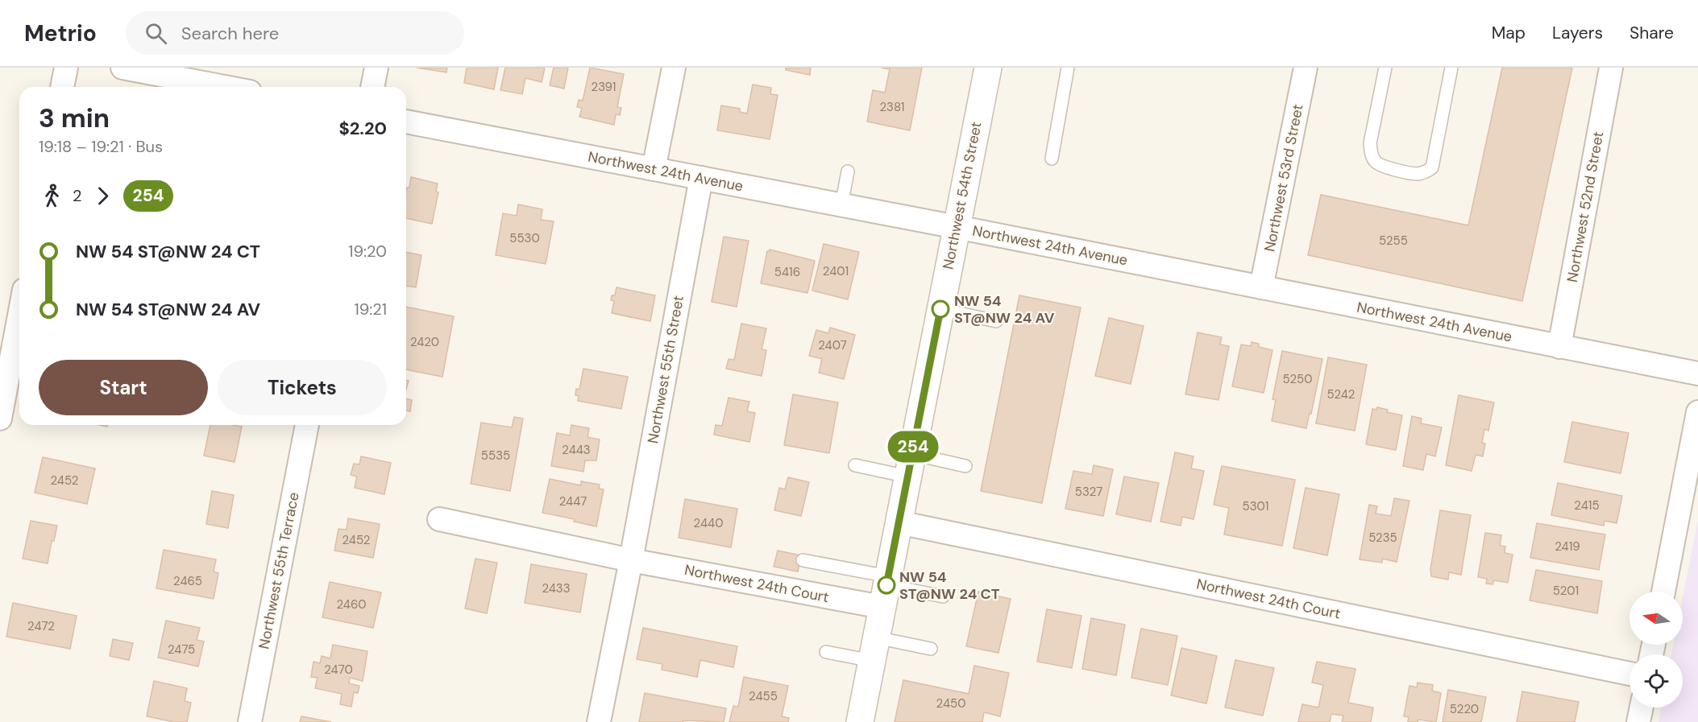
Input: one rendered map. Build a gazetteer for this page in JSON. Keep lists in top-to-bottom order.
{
  "streets": {
    "main road": ["Northwest 54th Street"],
    "street": [
      "Northwest 24th Avenue",
      "Northwest 53rd Street",
      "Northwest 52nd Street",
      "Northwest 55th Street",
      "Northwest 55th Terrace",
      "Northwest 24th Court"
    ]
  },
  "crossings": [
    ["Northwest 24th Avenue", "Northwest 53rd Street"],
    ["Northwest 24th Avenue", "Northwest 54th Street"],
    ["Northwest 24th Avenue", "Northwest 52nd Street"],
    ["Northwest 24th Avenue", "Northwest 55th Street"],
    ["Northwest 54th Street", "Northwest 24th Court"],
    ["Northwest 55th Street", "Northwest 24th Court"]
  ],
  "places": ["NW 54 ST@NW 24 AV", "NW 54 ST@NW 24 CT"],
  "lines": ["bus line 254"],
  "house_numbers": [
    "2391",
    "2381",
    "5530",
    "5255",
    "2401",
    "5416",
    "2420",
    "2407",
    "5250",
    "5242",
    "2443",
    "5535",
    "2452",
    "5327",
    "2447",
    "2415",
    "5301",
    "2440",
    "5235",
    "2452",
    "2419",
    "2465",
    "2433",
    "5201",
    "2460",
    "2472",
    "2475",
    "2470",
    "2455",
    "2450",
    "5220"
  ],
  "north": "left",
  "page": {
    "header": "Metrio",
    "search": "Search here",
    "nav": ["Map", "Layers", "Share"],
    "on_map": "254",
    "heading": ["3 min", "19:18 – 19:21 · Bus", "$2.20"],
    "legs": ["2", "254"],
    "list": [
      {
        "name": "NW 54 ST@NW 24 CT",
        "value": "19:20"
      },
      {
        "name": "NW 54 ST@NW 24 AV",
        "value": "19:21"
      }
    ],
    "buttons": ["Start", "Tickets"]
  }
}
